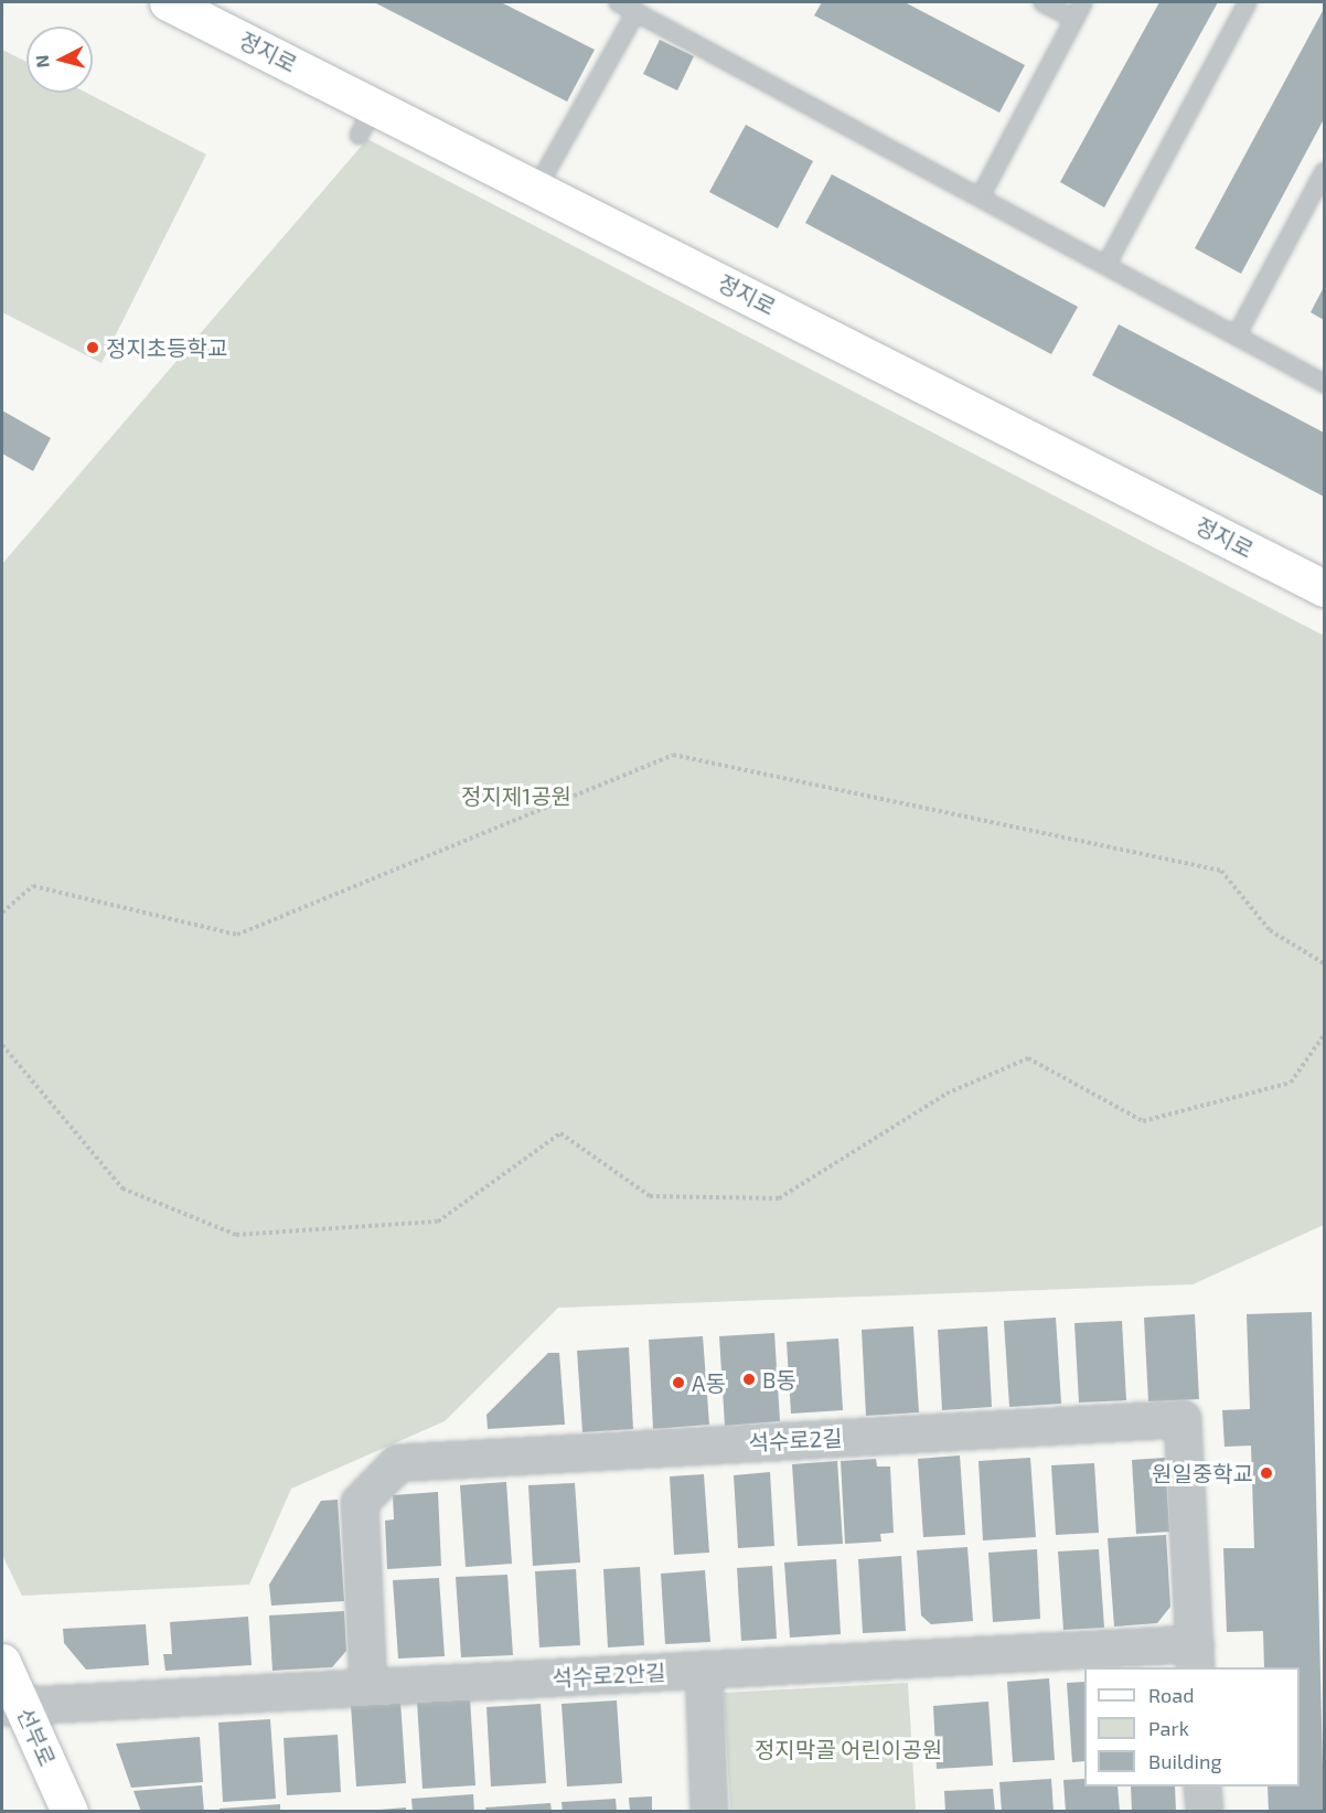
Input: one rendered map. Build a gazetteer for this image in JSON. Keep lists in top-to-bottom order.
{
  "streets": {
    "street": [
      "정지로",
      "석수로2길",
      "석수로2안길",
      "선부로"
    ]
  },
  "crossings": [
    ["석수로2길", "석수로2안길"],
    ["석수로2안길", "선부로"]
  ],
  "parks": ["정지제1공원", "정지막골 어린이공원"],
  "places": [
    "정지초등학교",
    "B동",
    "A동",
    "원일중학교"
  ],
  "legend": ["Road", "Park", "Building"],
  "north": "left"
}
